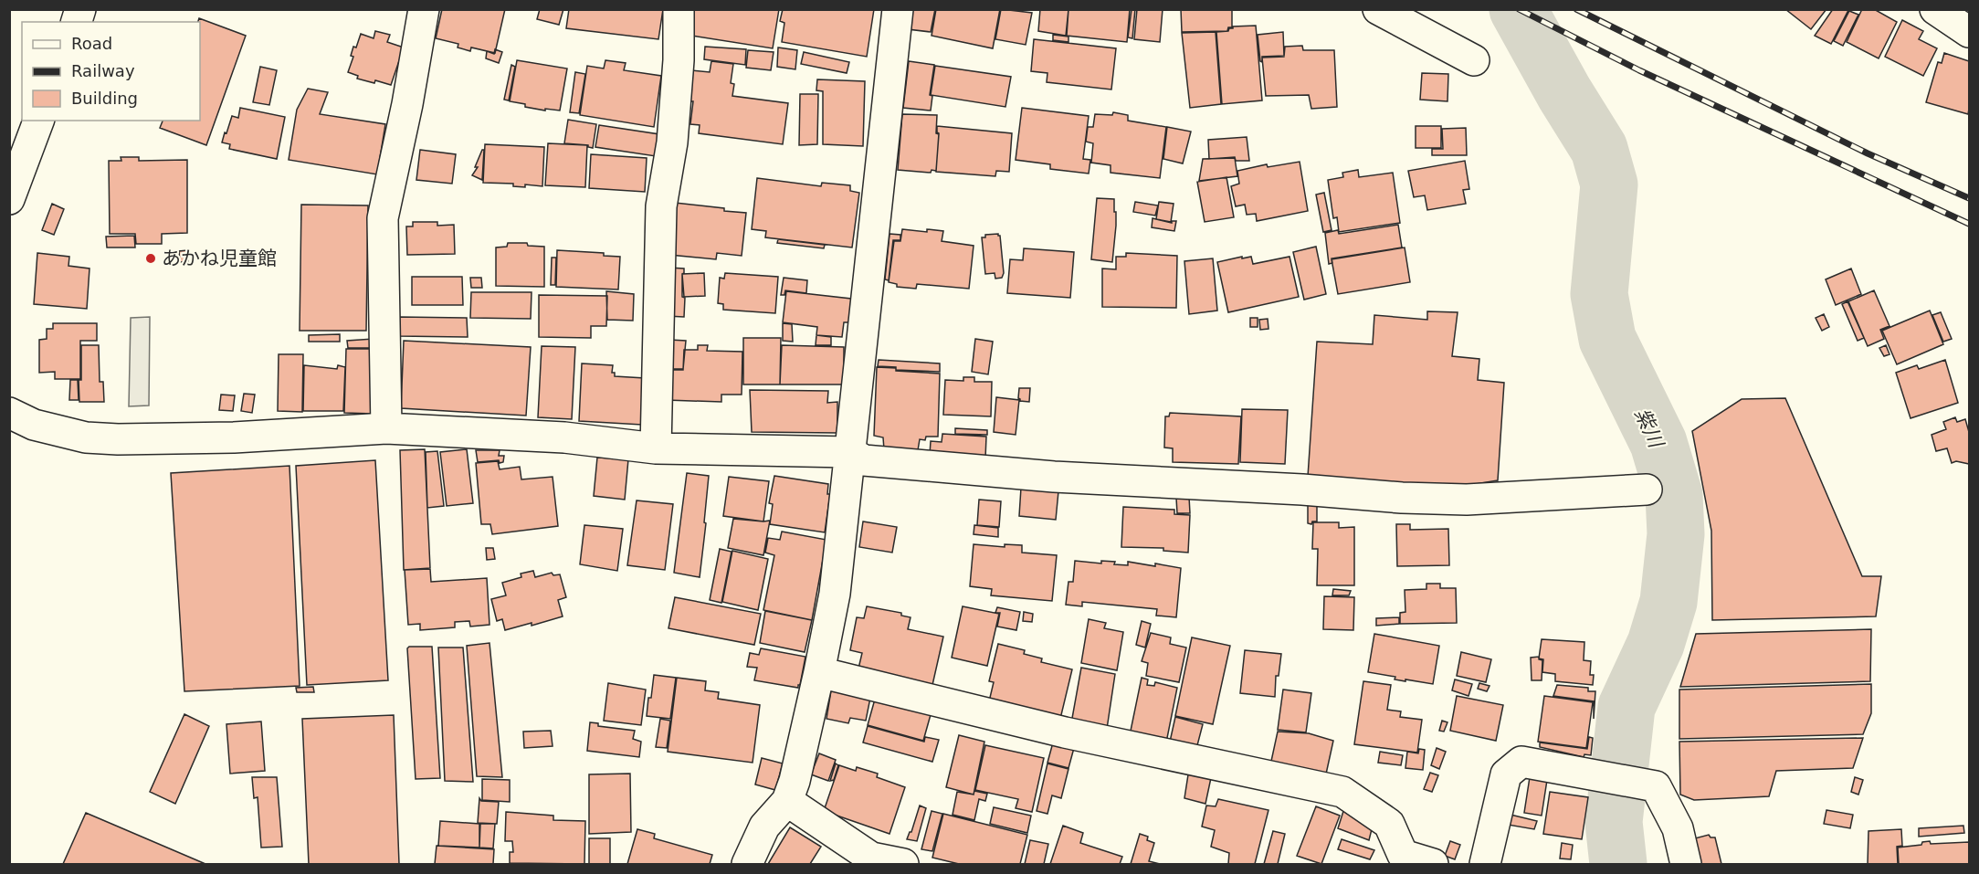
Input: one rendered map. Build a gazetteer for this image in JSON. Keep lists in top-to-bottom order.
{
  "water": ["紫川"],
  "places": ["あかね児童館"],
  "legend": ["Road", "Railway", "Building"]
}
